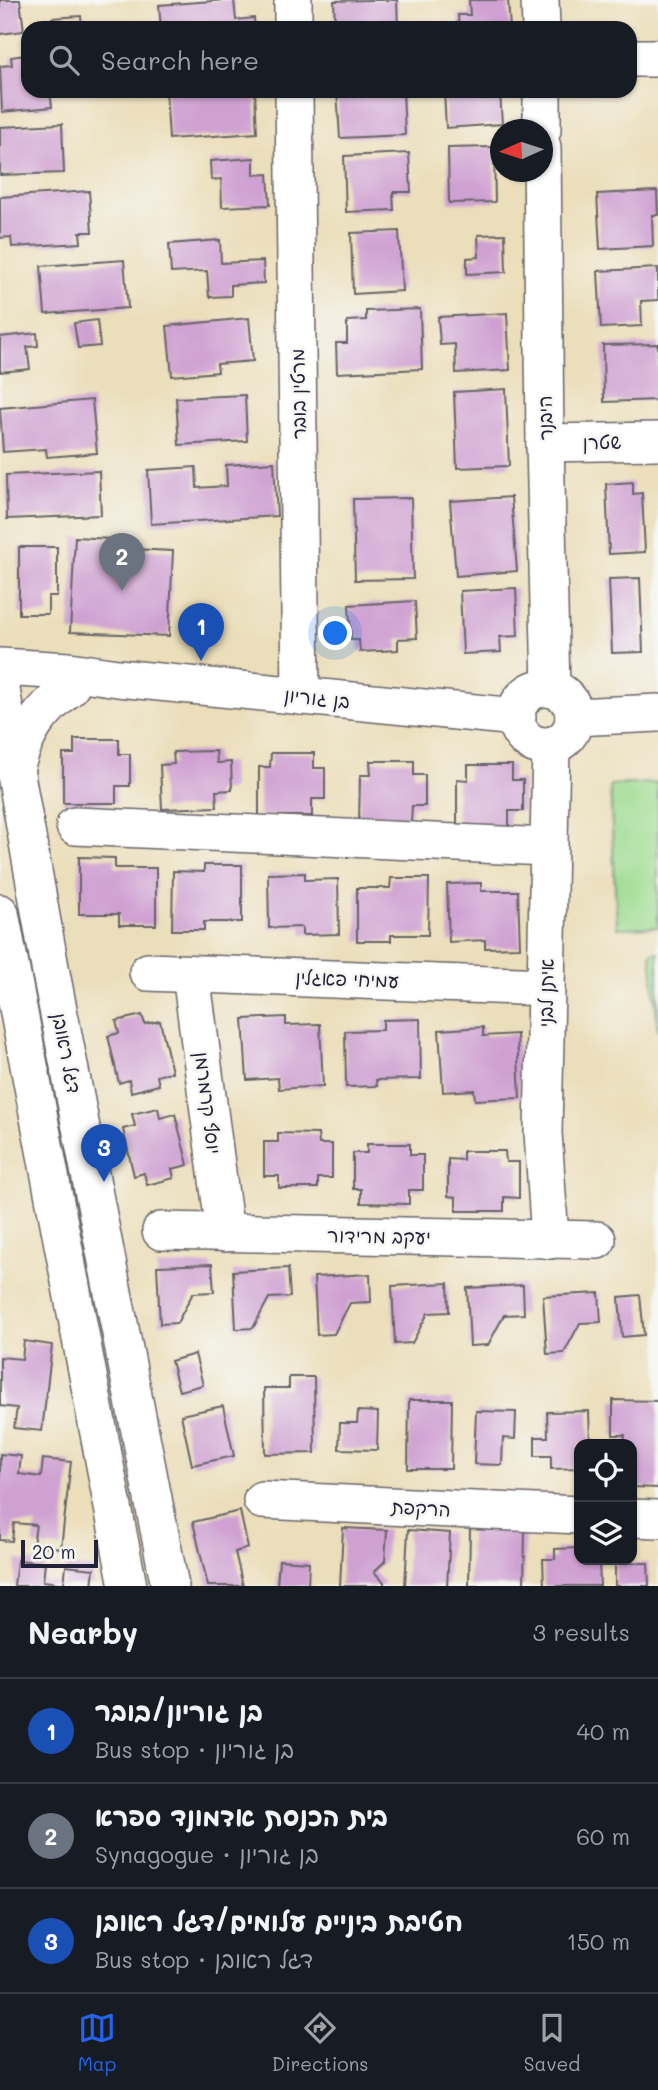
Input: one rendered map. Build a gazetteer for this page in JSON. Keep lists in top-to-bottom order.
{
  "streets": {
    "street": [
      "מרטין בובר",
      "היבנר",
      "שטרן",
      "בן גוריון",
      "עמיחי פאגלין",
      "איתן לבני",
      "דגל ראובן",
      "יוסף קרמרמן",
      "יעקב מרידור",
      "הרקפת"
    ]
  },
  "crossings": [
    ["מרטין בובר", "בן גוריון"],
    ["היבנר", "שטרן"],
    ["היבנר", "בן גוריון"],
    ["היבנר", "איתן לבני"],
    ["בן גוריון", "איתן לבני"],
    ["בן גוריון", "דגל ראובן"],
    ["עמיחי פאגלין", "איתן לבני"],
    ["עמיחי פאגלין", "יוסף קרמרמן"],
    ["איתן לבני", "יעקב מרידור"],
    ["יוסף קרמרמן", "יעקב מרידור"]
  ],
  "scale_bar": "20 m",
  "north": "left",
  "page": {
    "search": "Search here",
    "pins": ["2", "1", "3"],
    "scale": "20 m",
    "heading": ["Nearby", "3 results"],
    "list": [
      {
        "mark": "1",
        "name": "בן גוריון/בובר",
        "note": "Bus stop · בן גוריון",
        "value": "40 m"
      },
      {
        "mark": "2",
        "name": "בית הכנסת אדמונד ספרא",
        "note": "Synagogue · בן גוריון",
        "value": "60 m"
      },
      {
        "mark": "3",
        "name": "חטיבת ביניים עלומים/דגל ראובן",
        "note": "Bus stop · דגל ראובן",
        "value": "150 m"
      }
    ],
    "nav": ["Map", "Directions", "Saved"]
  }
}
